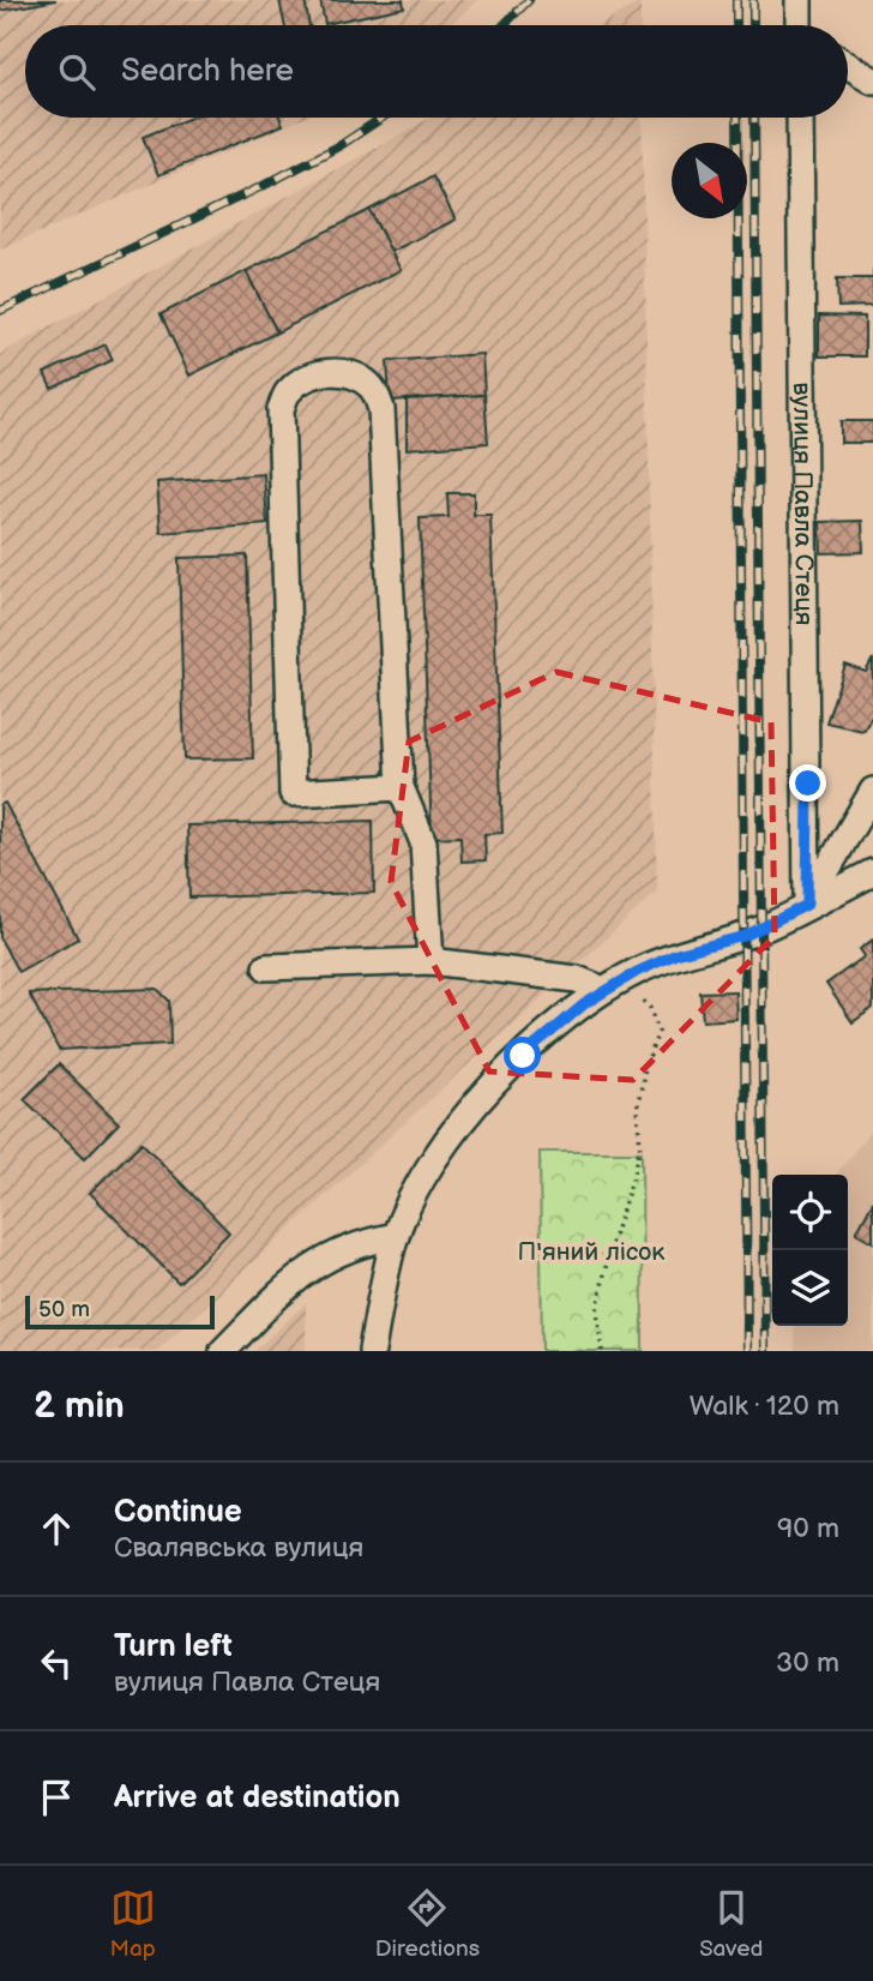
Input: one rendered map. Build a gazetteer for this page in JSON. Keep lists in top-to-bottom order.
{
  "streets": {
    "street": ["вулиця Павла Стеця"]
  },
  "parks": ["П'яний лісок"],
  "scale_bar": "50 m",
  "north": "bottom right",
  "page": {
    "search": "Search here",
    "scale": "50 m",
    "heading": ["2 min", "Walk · 120 m"],
    "list": [
      ["Continue", "Свалявська вулиця", "90 m"],
      ["Turn left", "вулиця Павла Стеця", "30 m"],
      "Arrive at destination"
    ],
    "nav": ["Map", "Directions", "Saved"]
  }
}
